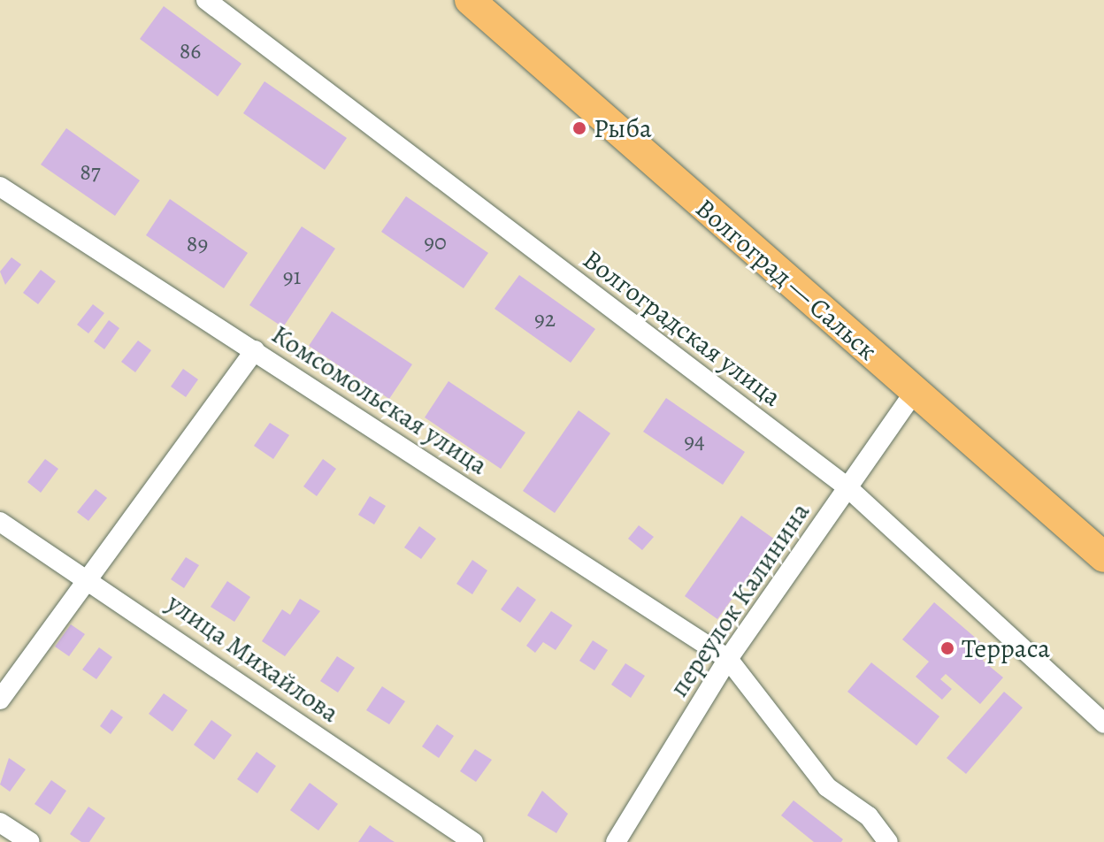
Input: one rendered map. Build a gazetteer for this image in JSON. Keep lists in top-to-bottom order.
{
  "streets": {
    "main road": ["Волгоград — Сальск"],
    "street": [
      "Волгоградская улица",
      "Комсомольская улица",
      "переулок Калинина",
      "улица Михайлова"
    ]
  },
  "crossings": [
    ["Волгоград — Сальск", "переулок Калинина"],
    ["Волгоградская улица", "переулок Калинина"],
    ["Комсомольская улица", "переулок Калинина"]
  ],
  "places": ["Рыба", "Терраса"],
  "house_numbers": [
    "86",
    "87",
    "90",
    "89",
    "91",
    "92",
    "94"
  ]
}
